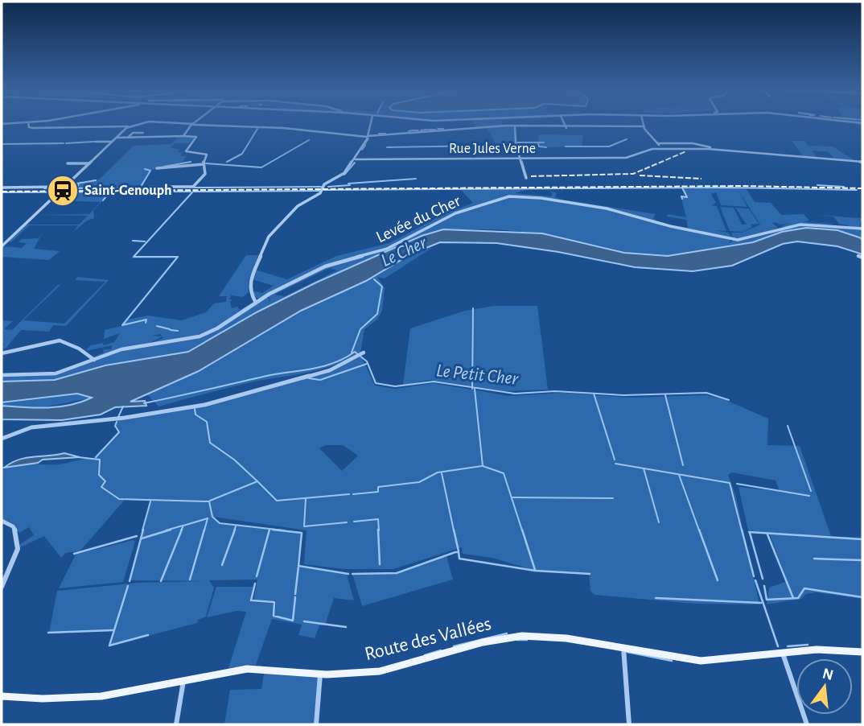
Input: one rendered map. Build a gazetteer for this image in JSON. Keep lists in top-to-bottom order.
{
  "streets": {
    "main road": ["Route des Vallées"],
    "street": ["Rue Jules Verne", "Levée du Cher"]
  },
  "water": ["Le Cher", "Le Petit Cher"],
  "places": {
    "station": ["Saint-Genouph"]
  },
  "north": "top"
}
